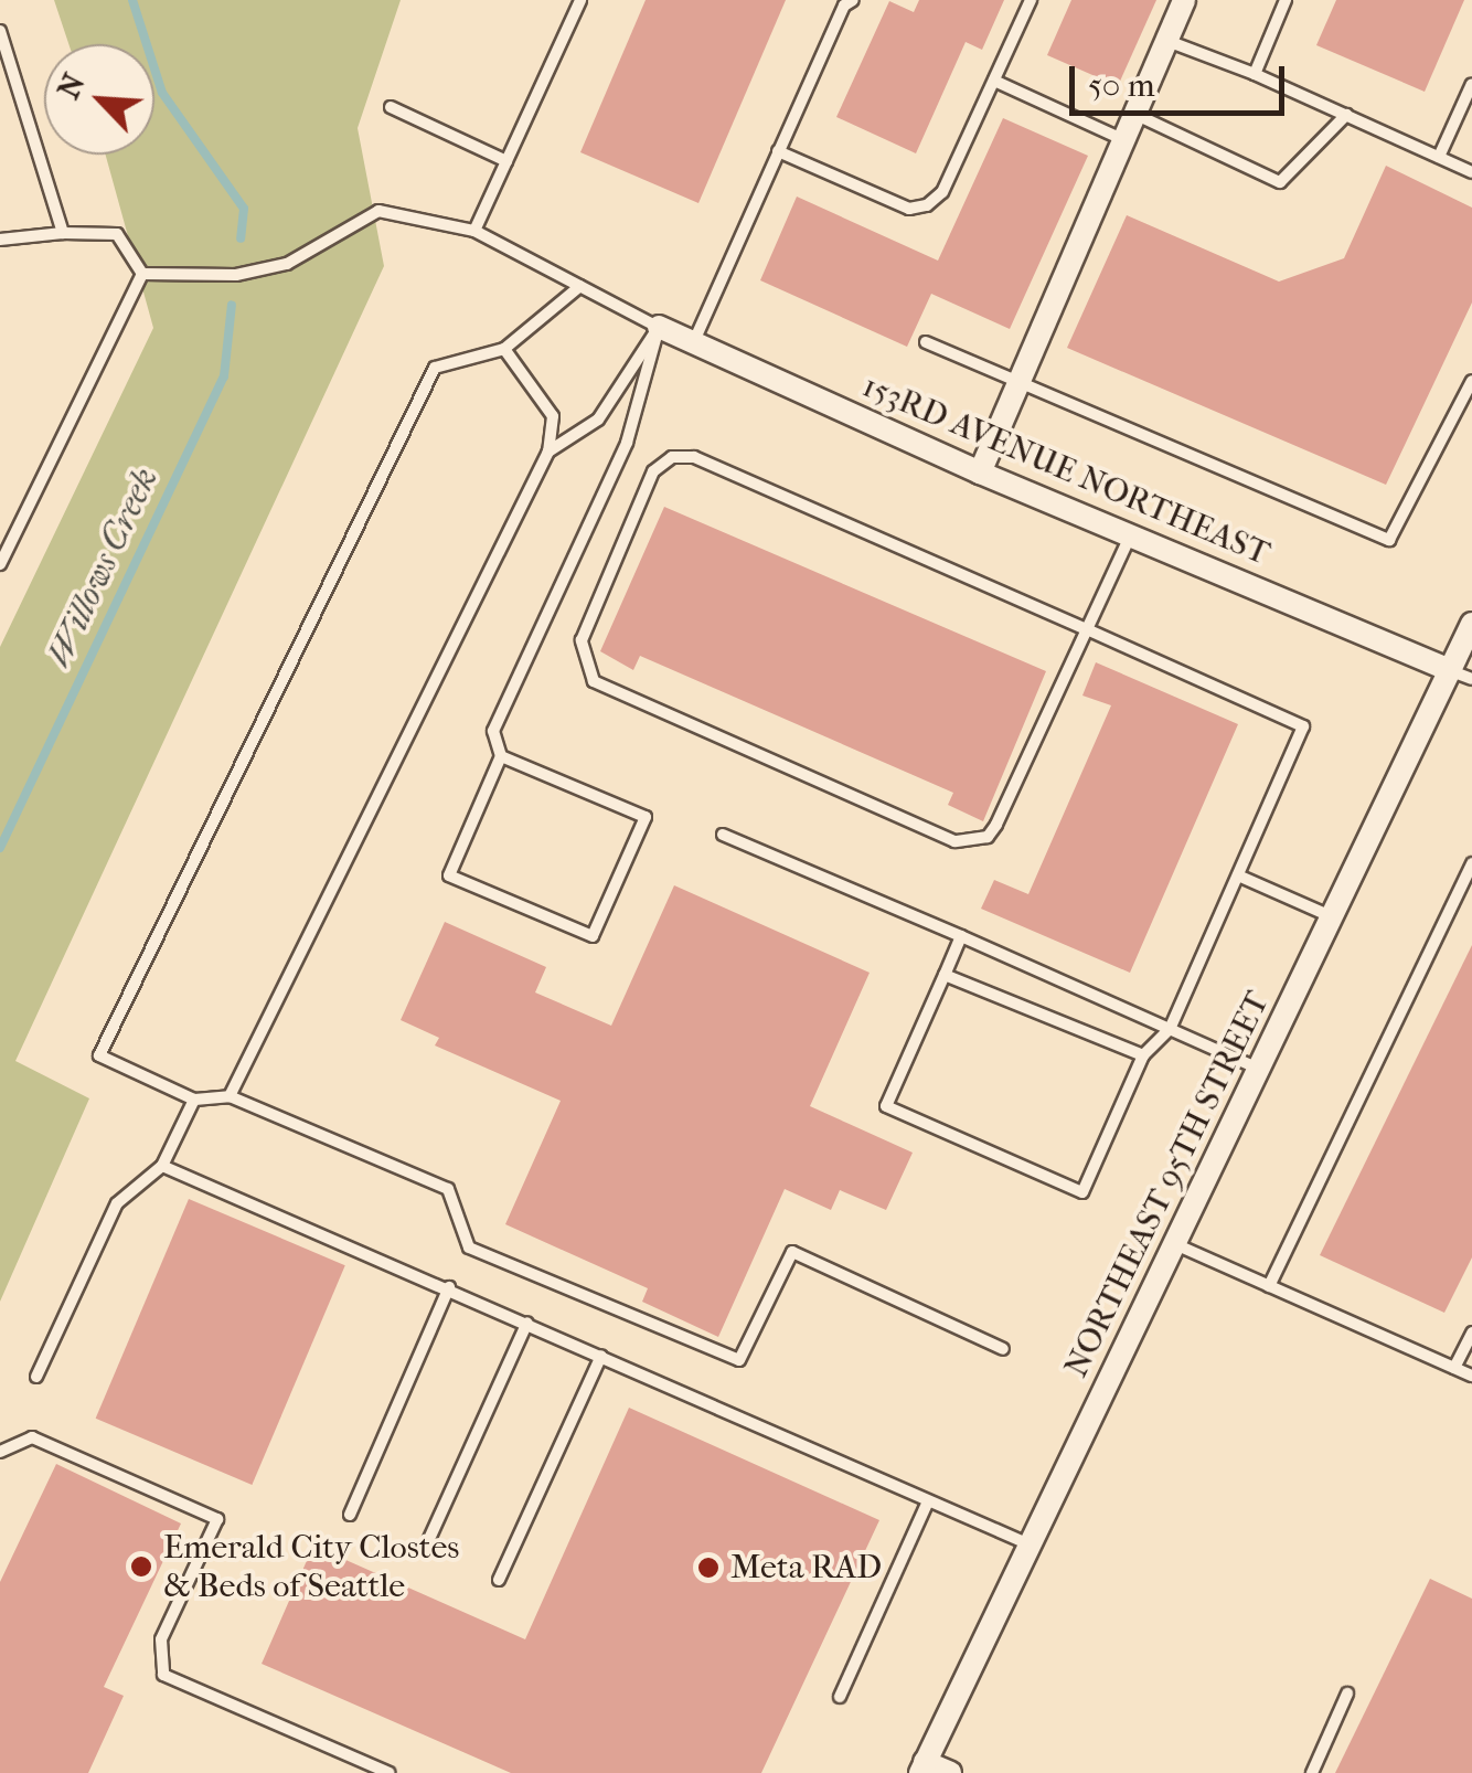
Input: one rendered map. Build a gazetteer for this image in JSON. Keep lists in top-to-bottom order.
{
  "streets": {
    "street": ["153RD AVENUE NORTHEAST", "NORTHEAST 95TH STREET"]
  },
  "crossings": [
    ["153RD AVENUE NORTHEAST", "NORTHEAST 95TH STREET"]
  ],
  "water": ["Willows Creek"],
  "places": ["Emerald City Clostes & Beds of Seattle", "Meta RAD"],
  "scale_bar": "50 m",
  "north": "top left"
}
